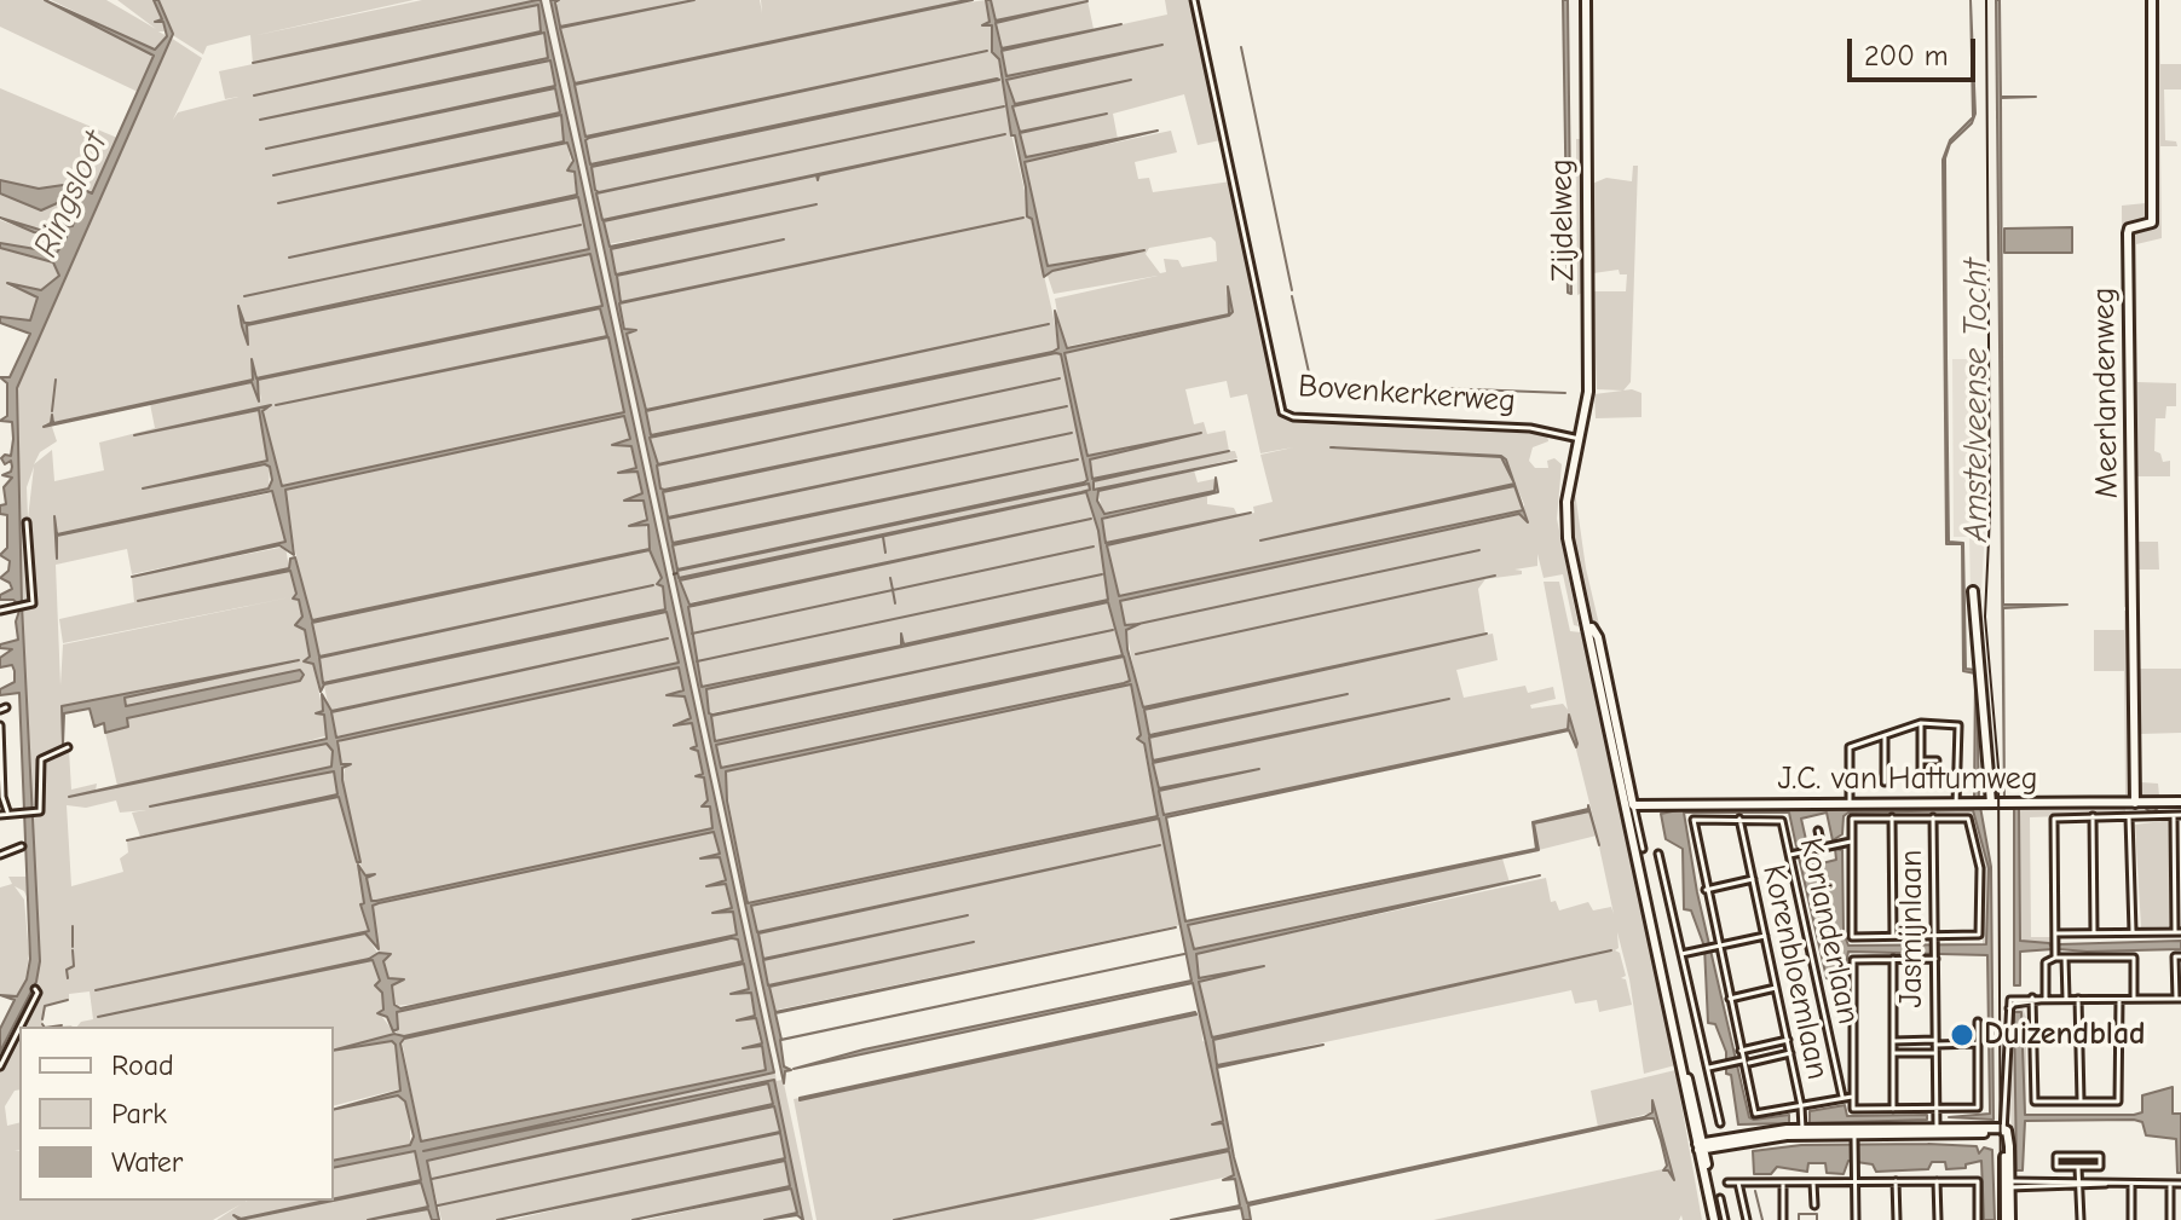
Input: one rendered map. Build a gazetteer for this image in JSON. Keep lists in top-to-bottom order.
{
  "streets": {
    "street": [
      "Zijdelweg",
      "Meerlandenweg",
      "Bovenkerkerweg",
      "J.C. van Hattumweg",
      "Jasmijnlaan",
      "Korianderlaan",
      "Korenbloemlaan"
    ]
  },
  "crossings": [
    ["Zijdelweg", "Bovenkerkerweg"],
    ["Meerlandenweg", "J.C. van Hattumweg"],
    ["Korianderlaan", "Korenbloemlaan"]
  ],
  "water": ["Ringsloot", "Amstelveense Tocht"],
  "places": ["Duizendblad"],
  "legend": ["Road", "Park", "Water"],
  "scale_bar": "200 m"
}
